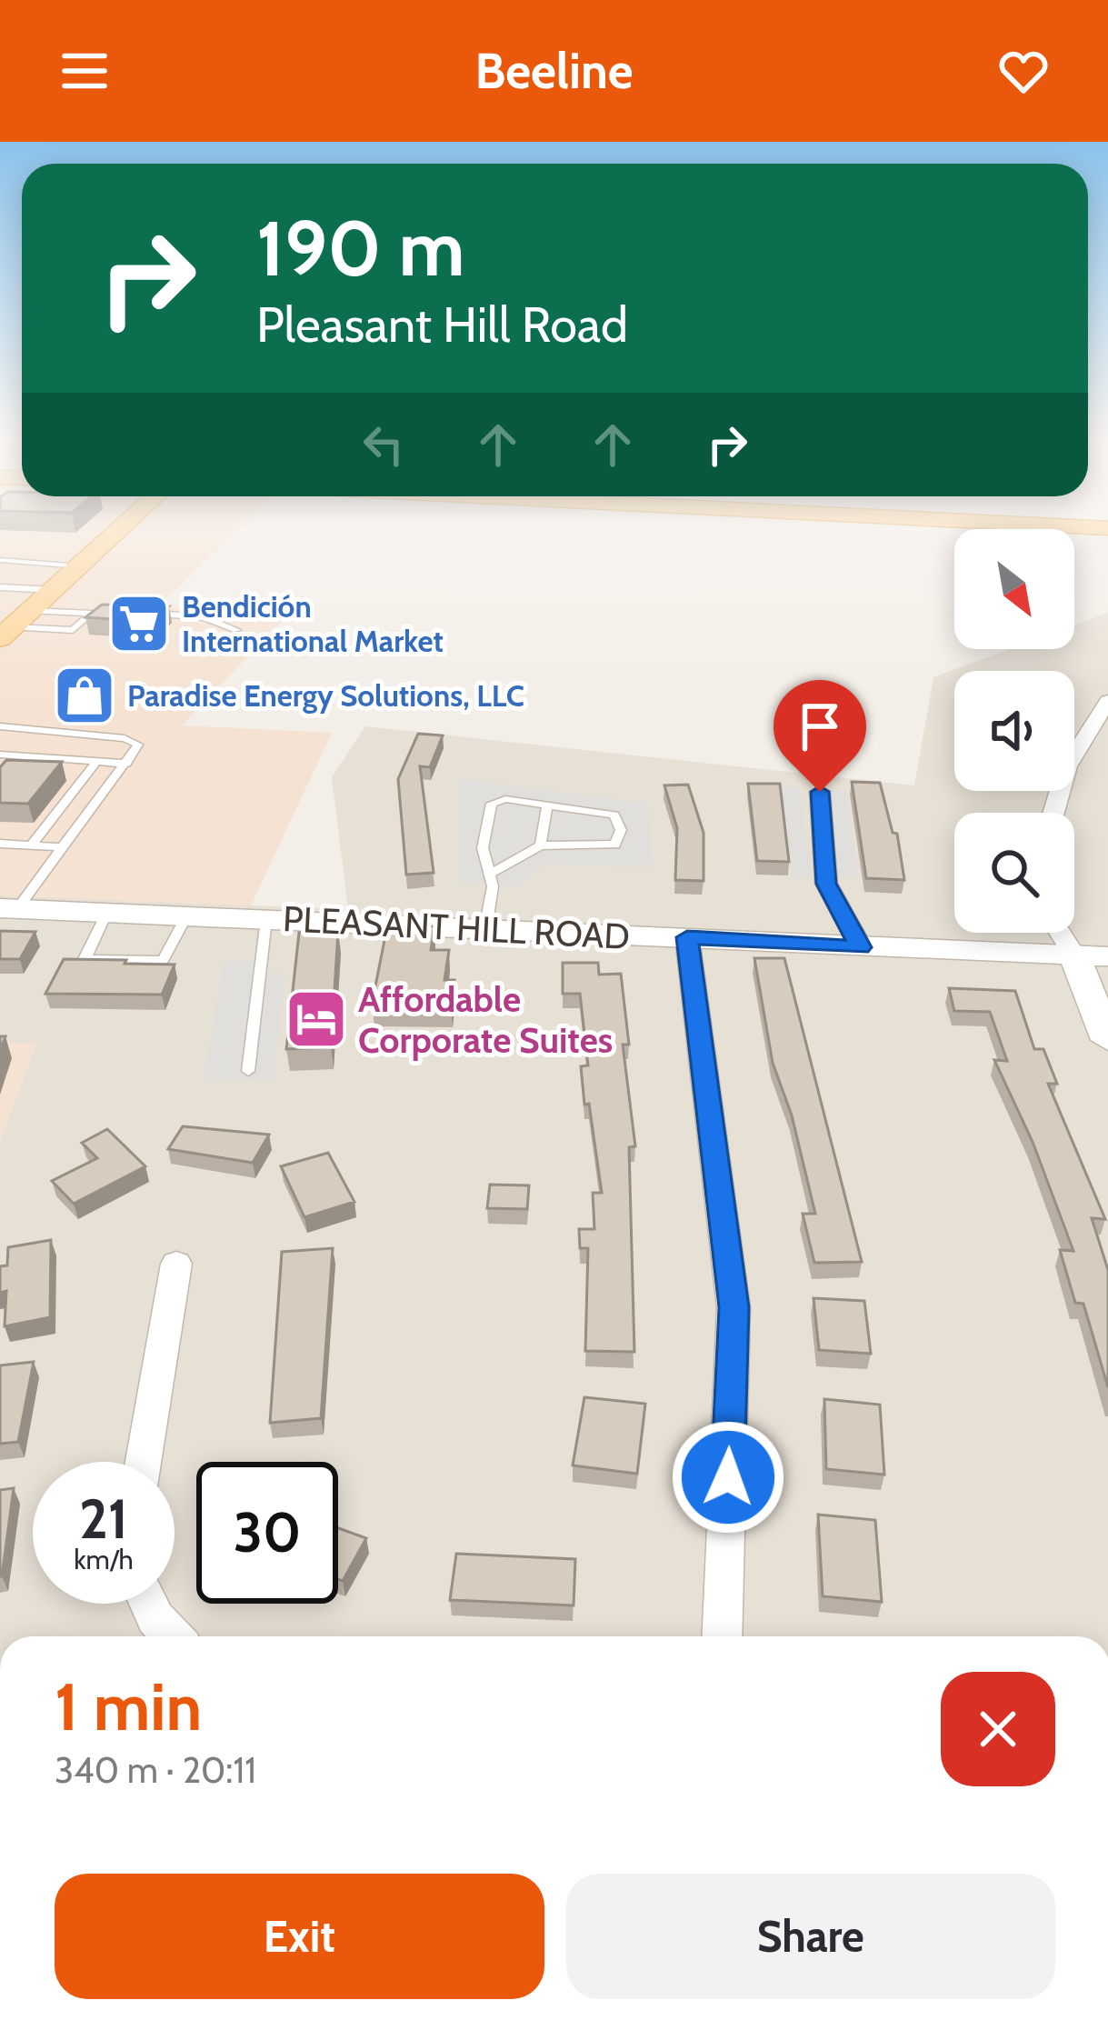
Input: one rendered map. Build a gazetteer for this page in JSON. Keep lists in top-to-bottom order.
{
  "streets": {
    "street": ["PLEASANT HILL ROAD"]
  },
  "places": {
    "supermarket": ["Bendición International Market"],
    "shop": ["Paradise Energy Solutions, LLC"],
    "hotel": ["Affordable Corporate Suites"]
  },
  "north": "bottom right",
  "page": {
    "header": "Beeline",
    "turn": ["190 m", "Pleasant Hill Road"],
    "speed": "21 km/h",
    "limit": "30",
    "heading": ["1 min", "340 m · 20:11"],
    "buttons": ["Exit", "Share"]
  }
}
